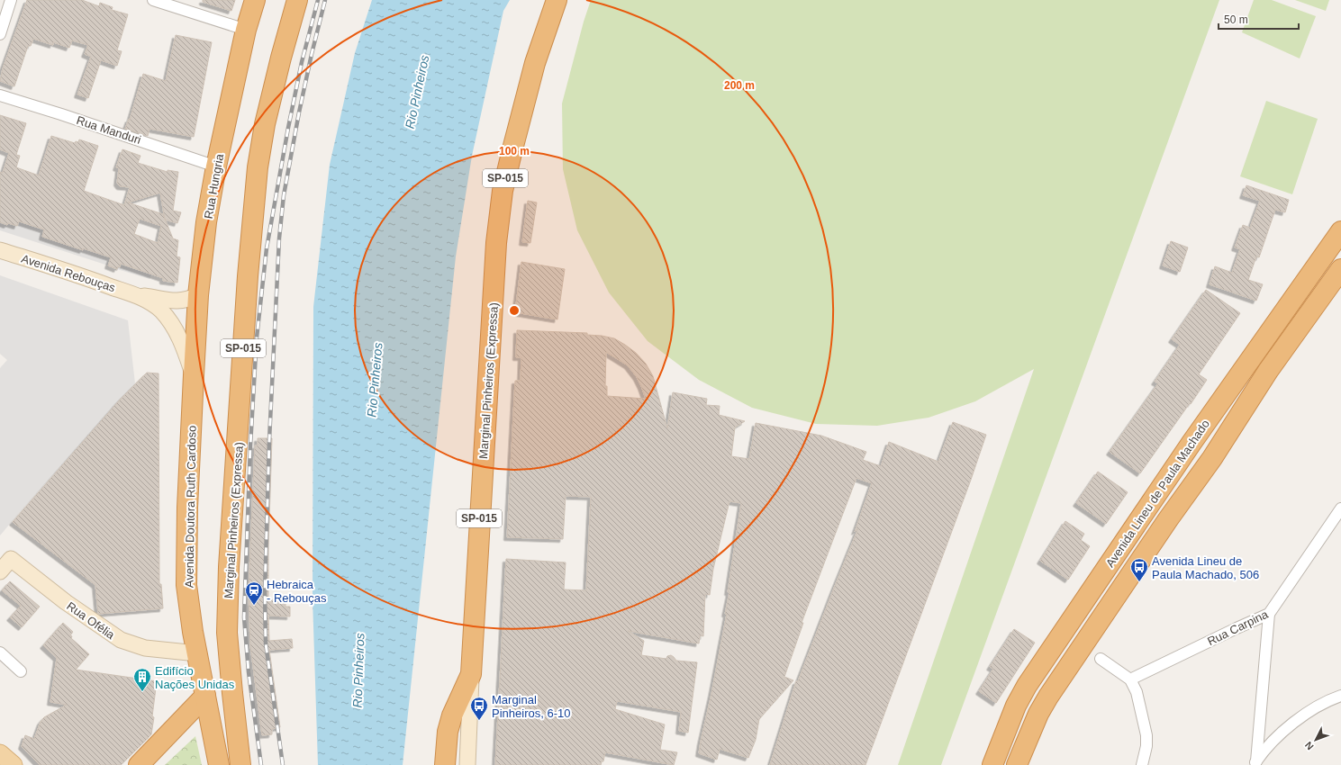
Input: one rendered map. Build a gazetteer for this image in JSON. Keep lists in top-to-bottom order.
{
  "streets": {
    "highway": [
      "SP-015",
      "Rua Hungria",
      "Marginal Pinheiros (Expressa)",
      "Avenida Lineu de Paula Machado",
      "Avenida Doutora Ruth Cardoso"
    ],
    "street": [
      "Rua Manduri",
      "Avenida Rebouças",
      "Rua Ofélia",
      "Rua Carpina"
    ]
  },
  "crossings": [
    ["Rua Manduri", "Rua Hungria"],
    ["Rua Hungria", "Avenida Rebouças"],
    ["Rua Hungria", "Avenida Doutora Ruth Cardoso"],
    ["Avenida Rebouças", "Avenida Doutora Ruth Cardoso"],
    ["Avenida Doutora Ruth Cardoso", "Rua Ofélia"]
  ],
  "water": ["Rio Pinheiros"],
  "places": {
    "bus stop": ["Avenida Lineu de Paula Machado, 506", "Marginal Pinheiros, 6-10"],
    "station": ["Hebraica - Rebouças"],
    "building": ["Edifício Nações Unidas"]
  },
  "scale_bar": "50 m",
  "north": "bottom left",
  "rings": ["200 m", "100 m"]
}
